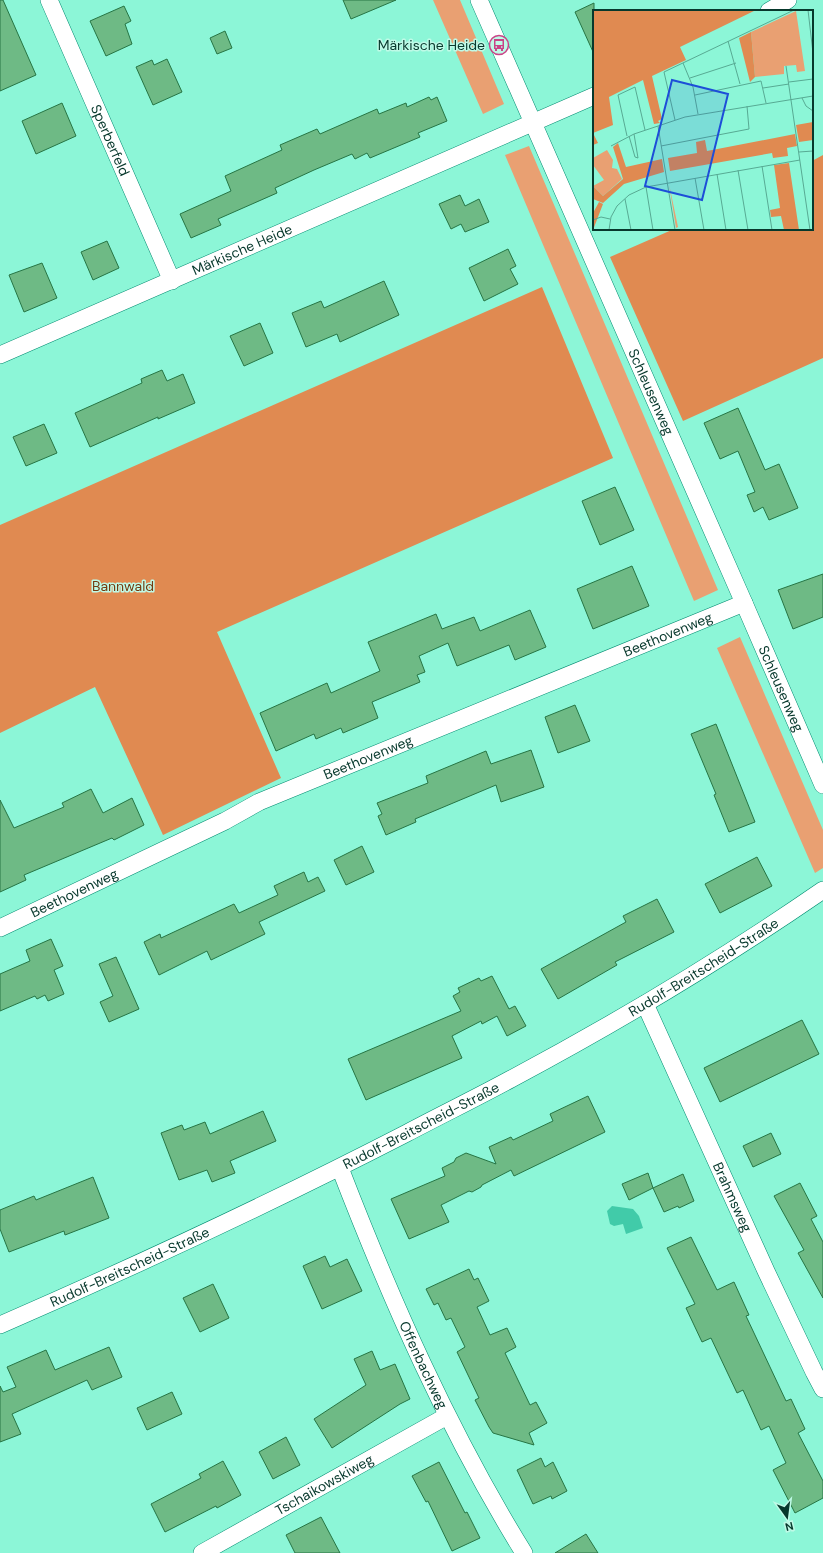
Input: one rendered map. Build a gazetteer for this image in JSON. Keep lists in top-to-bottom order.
{
  "streets": {
    "street": [
      "Sperberfeld",
      "Märkische Heide",
      "Schleusenweg",
      "Beethovenweg",
      "Rudolf-Breitscheid-Straße",
      "Brahmsweg",
      "Offenbachweg",
      "Tschaikowskiweg"
    ]
  },
  "crossings": [
    ["Sperberfeld", "Märkische Heide"],
    ["Märkische Heide", "Schleusenweg"],
    ["Schleusenweg", "Beethovenweg"],
    ["Rudolf-Breitscheid-Straße", "Brahmsweg"],
    ["Rudolf-Breitscheid-Straße", "Offenbachweg"],
    ["Offenbachweg", "Tschaikowskiweg"]
  ],
  "parks": ["Bannwald"],
  "places": {
    "bus stop": ["Märkische Heide"]
  },
  "north": "bottom"
}
